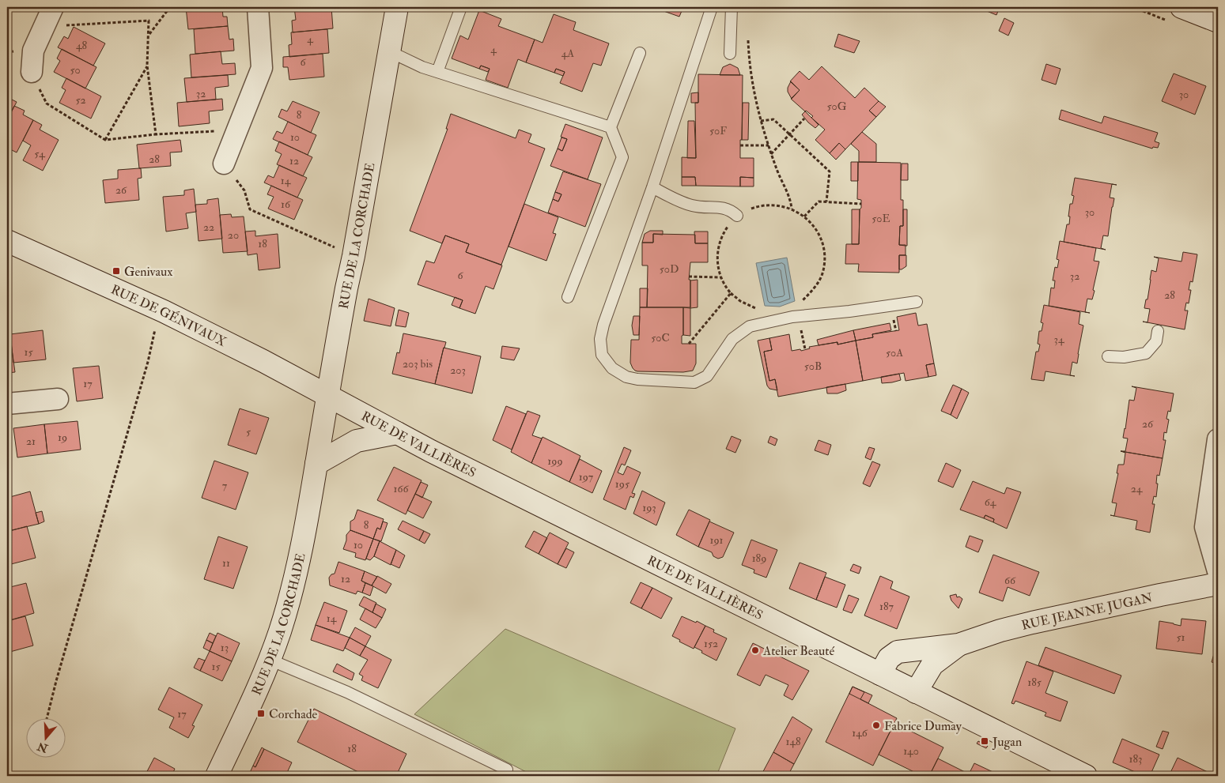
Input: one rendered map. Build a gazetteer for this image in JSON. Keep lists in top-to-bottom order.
{
  "streets": {
    "main road": [
      "RUE DE LA CORCHADE",
      "RUE DE GÉNIVAUX",
      "RUE DE VALLIÈRES",
      "RUE JEANNE JUGAN"
    ]
  },
  "crossings": [
    ["RUE DE LA CORCHADE", "RUE DE GÉNIVAUX"],
    ["RUE DE LA CORCHADE", "RUE DE VALLIÈRES"],
    ["RUE DE GÉNIVAUX", "RUE DE VALLIÈRES"],
    ["RUE DE VALLIÈRES", "RUE JEANNE JUGAN"]
  ],
  "places": {
    "transit": ["Genivaux", "Corchade", "Jugan"],
    "other": ["Atelier Beauté", "Fabrice Dumay"]
  },
  "house_numbers": [
    "4",
    "48",
    "4",
    "4A",
    "6",
    "50",
    "32",
    "30",
    "52",
    "50G",
    "8",
    "50F",
    "10",
    "54",
    "28",
    "12",
    "14",
    "26",
    "16",
    "30",
    "50E",
    "22",
    "20",
    "18",
    "50D",
    "6",
    "32",
    "28",
    "50C",
    "34",
    "15",
    "50A",
    "203 bis",
    "50B",
    "203",
    "17",
    "26",
    "5",
    "19",
    "21",
    "199",
    "197",
    "195",
    "7",
    "166",
    "24",
    "64",
    "193",
    "8",
    "191",
    "10",
    "189",
    "11",
    "12",
    "66",
    "187",
    "14",
    "51",
    "152",
    "13",
    "15",
    "185",
    "17",
    "146",
    "148",
    "18",
    "140",
    "183"
  ],
  "north": "bottom"
}
